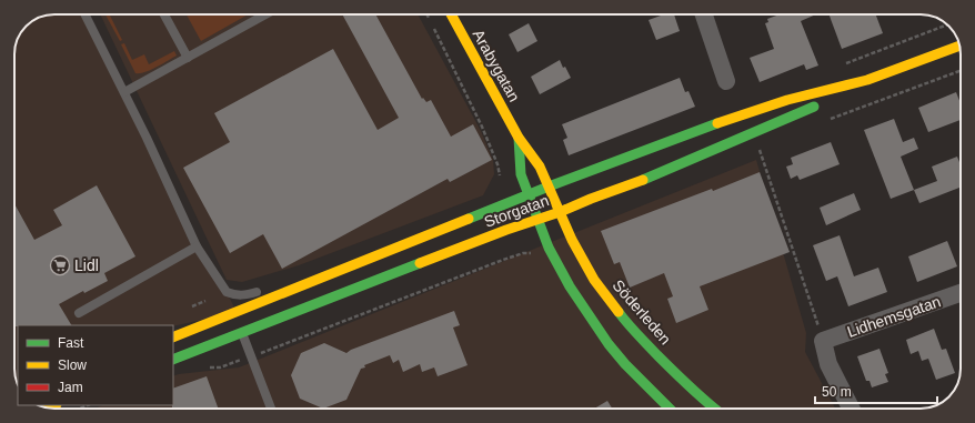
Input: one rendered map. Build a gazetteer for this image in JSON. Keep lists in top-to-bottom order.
{
  "streets": {
    "main road": ["Arabygatan", "Storgatan", "Söderleden"],
    "street": ["Lidhemsgatan"]
  },
  "crossings": [
    ["Arabygatan", "Storgatan"],
    ["Arabygatan", "Söderleden"],
    ["Storgatan", "Söderleden"]
  ],
  "places": {
    "supermarket": ["Lidl"]
  },
  "legend": ["Fast", "Slow", "Jam"],
  "scale_bar": "50 m"
}
